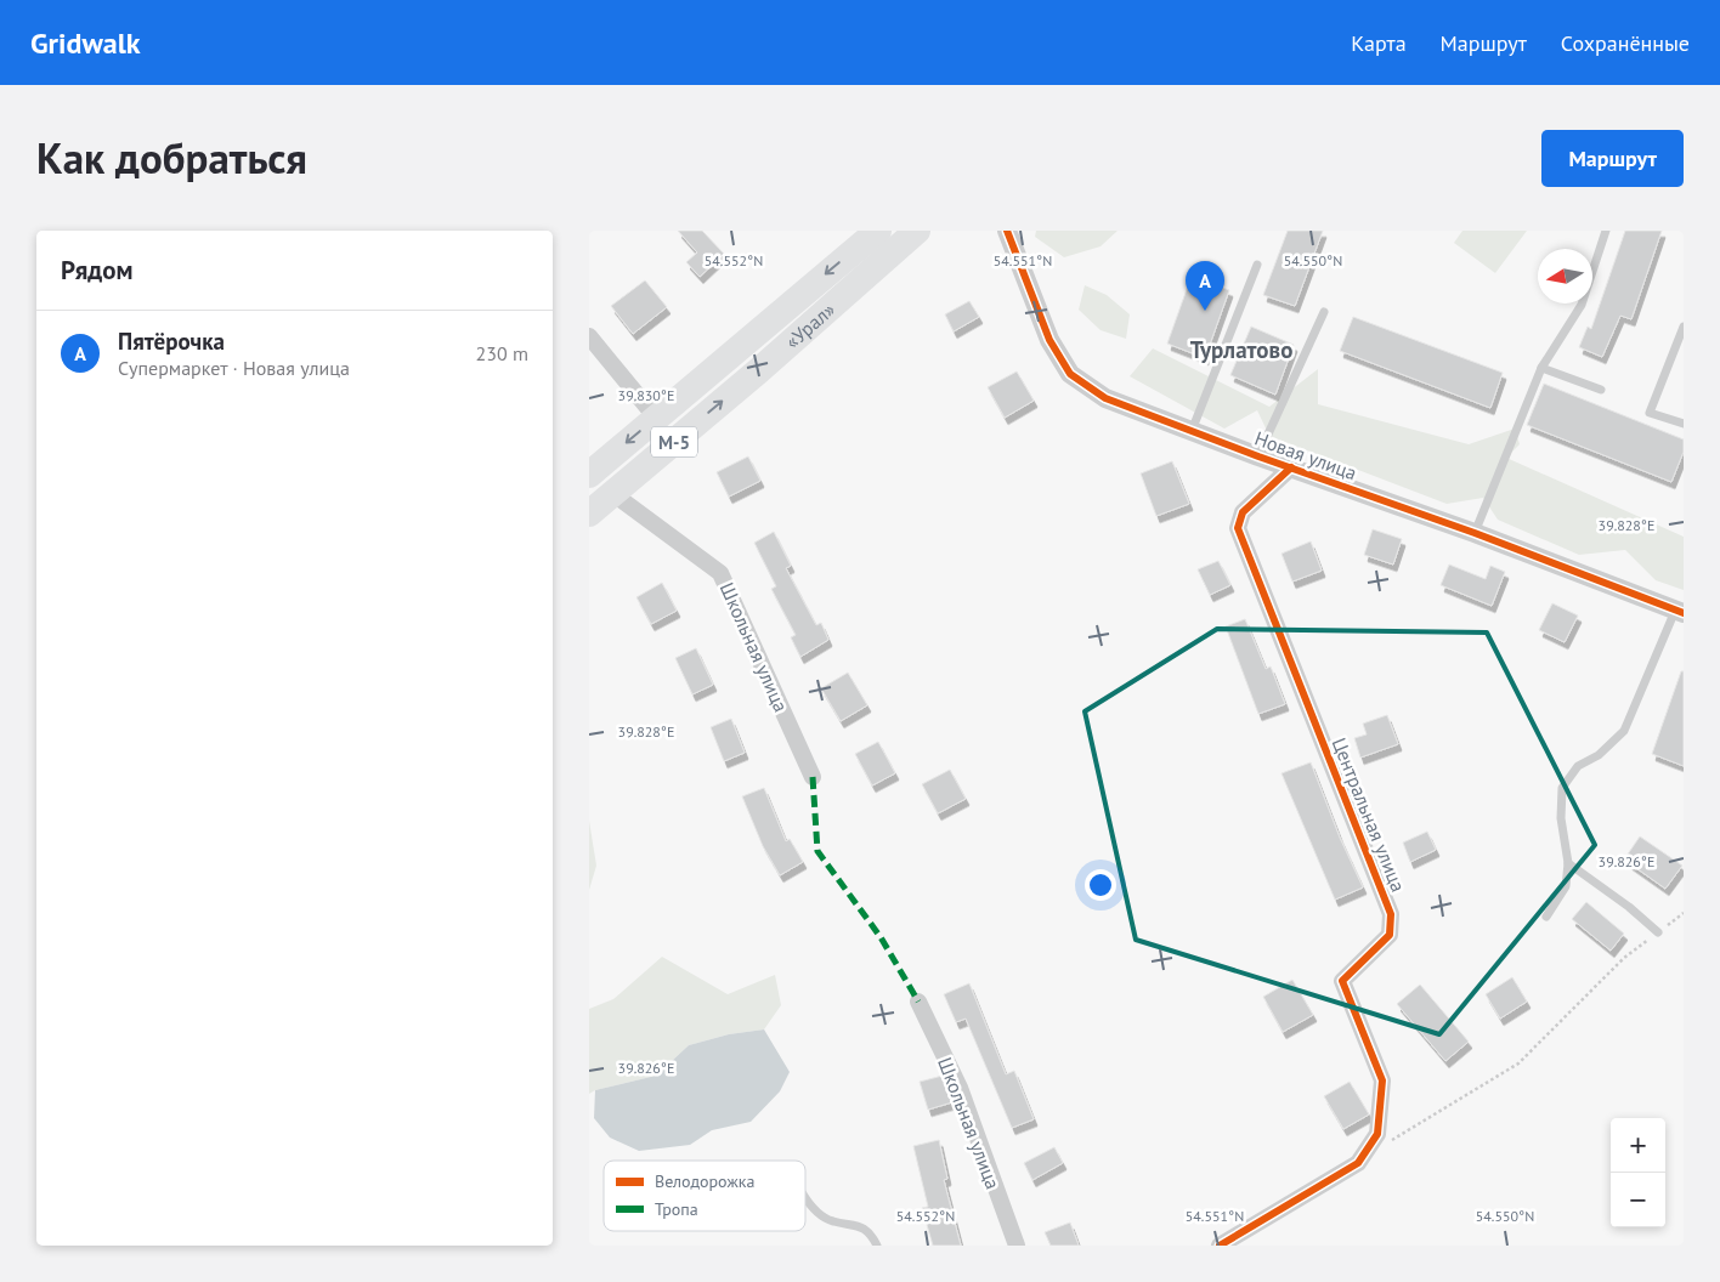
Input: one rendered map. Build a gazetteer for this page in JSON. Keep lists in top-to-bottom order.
{
  "streets": {
    "highway": ["«Урал»", "М-5"],
    "street": ["Новая улица", "Школьная улица", "Центральная улица"]
  },
  "crossings": [
    ["«Урал»", "Школьная улица"],
    ["Новая улица", "Центральная улица"]
  ],
  "districts": ["Турлатово"],
  "legend": ["Велодорожка", "Тропа"],
  "north": "left",
  "page": {
    "header": "Gridwalk",
    "nav": ["Карта", "Маршрут", "Сохранённые"],
    "title": "Как добраться",
    "buttons": "Маршрут",
    "heading": "Рядом",
    "pins": "A",
    "list": [
      {
        "mark": "A",
        "name": "Пятёрочка",
        "note": "Супермаркет · Новая улица",
        "value": "230 m"
      }
    ],
    "map_buttons": ["+", "−"]
  },
  "coordinates": [
    "54.552°N",
    "54.551°N",
    "54.550°N",
    "39.830°E",
    "39.828°E",
    "39.826°E"
  ]
}
